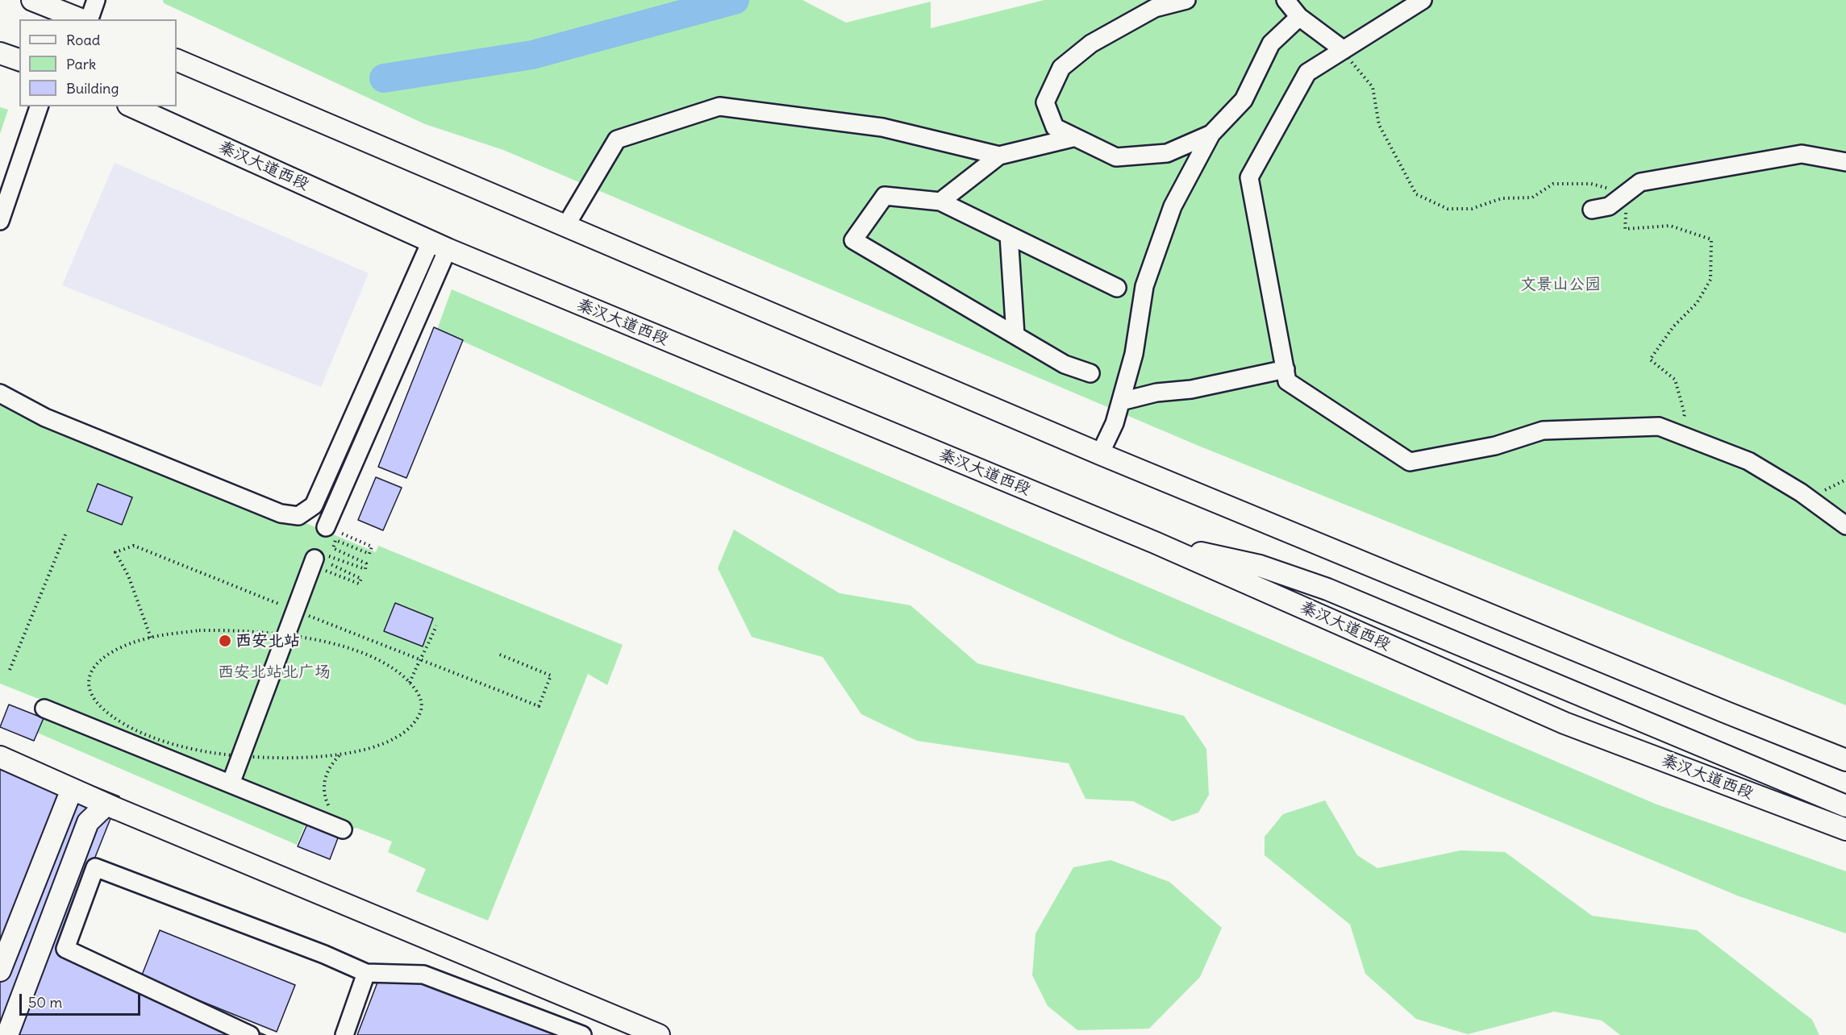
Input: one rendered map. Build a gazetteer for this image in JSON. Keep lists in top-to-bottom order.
{
  "streets": {
    "main road": ["秦汉大道西段"]
  },
  "parks": ["文景山公园", "西安北站北广场"],
  "places": ["西安北站"],
  "legend": ["Road", "Park", "Building"],
  "scale_bar": "50 m"
}
